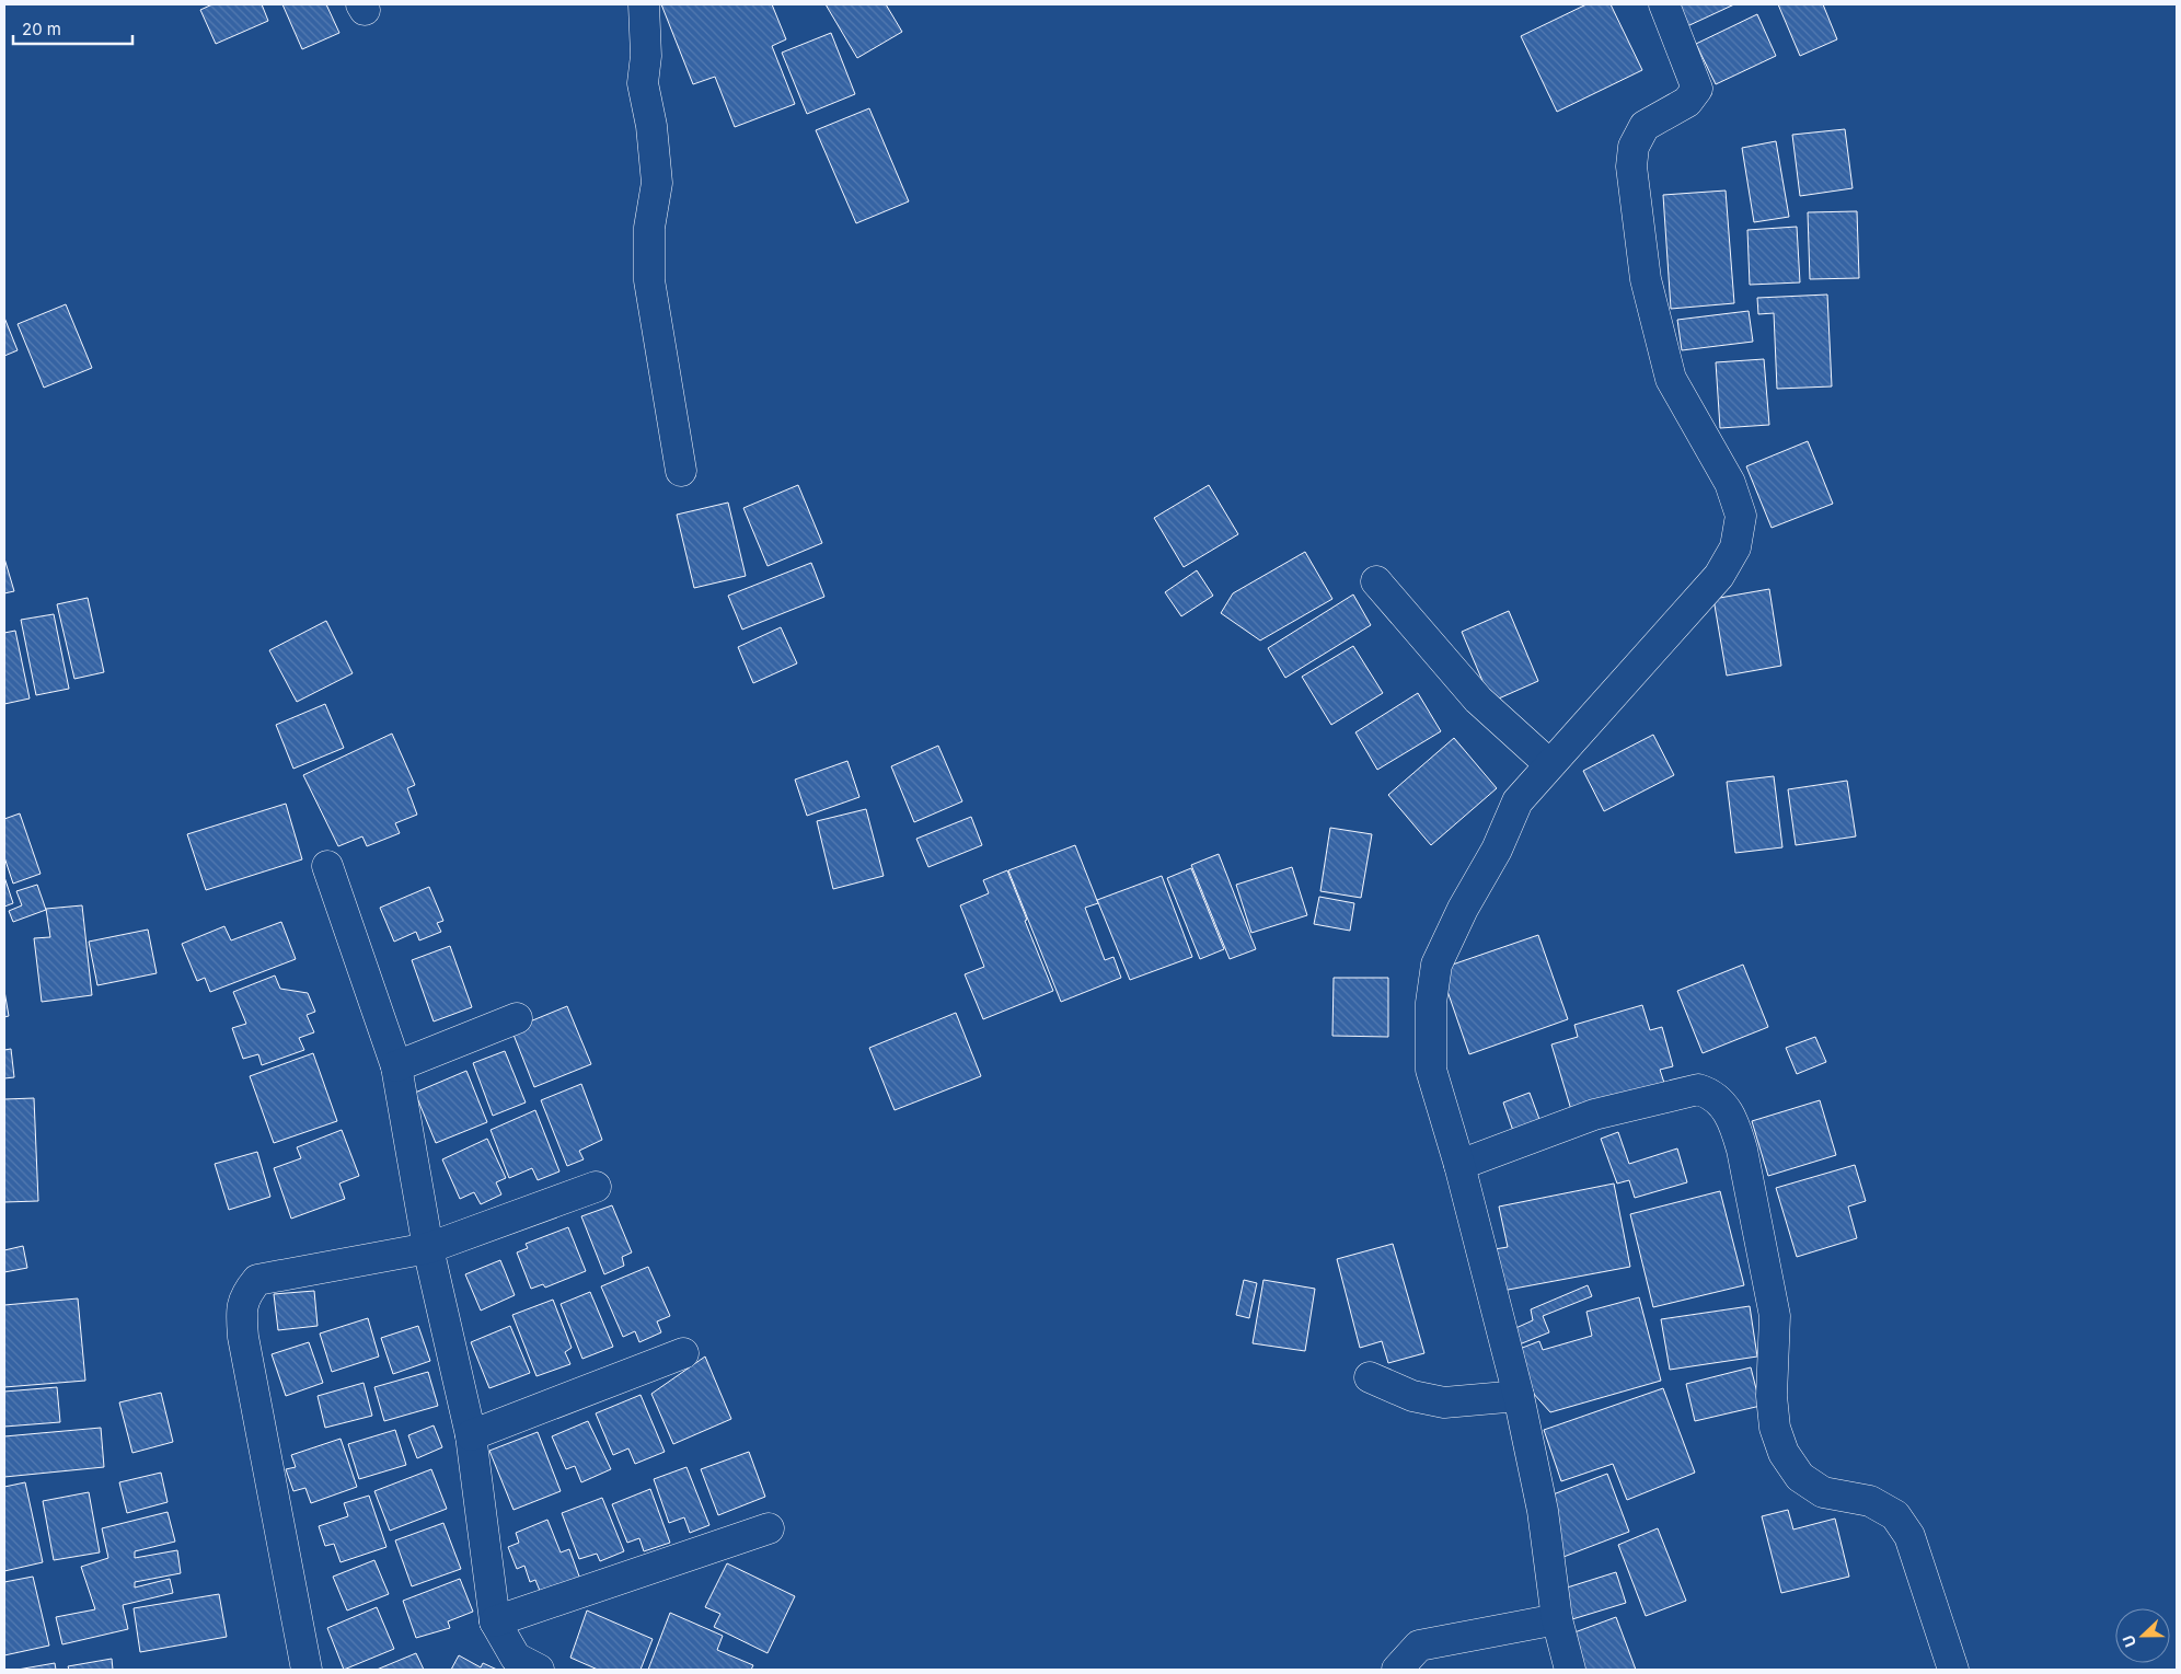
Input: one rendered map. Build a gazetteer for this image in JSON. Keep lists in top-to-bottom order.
{
  "scale_bar": "20 m",
  "north": "left"
}
